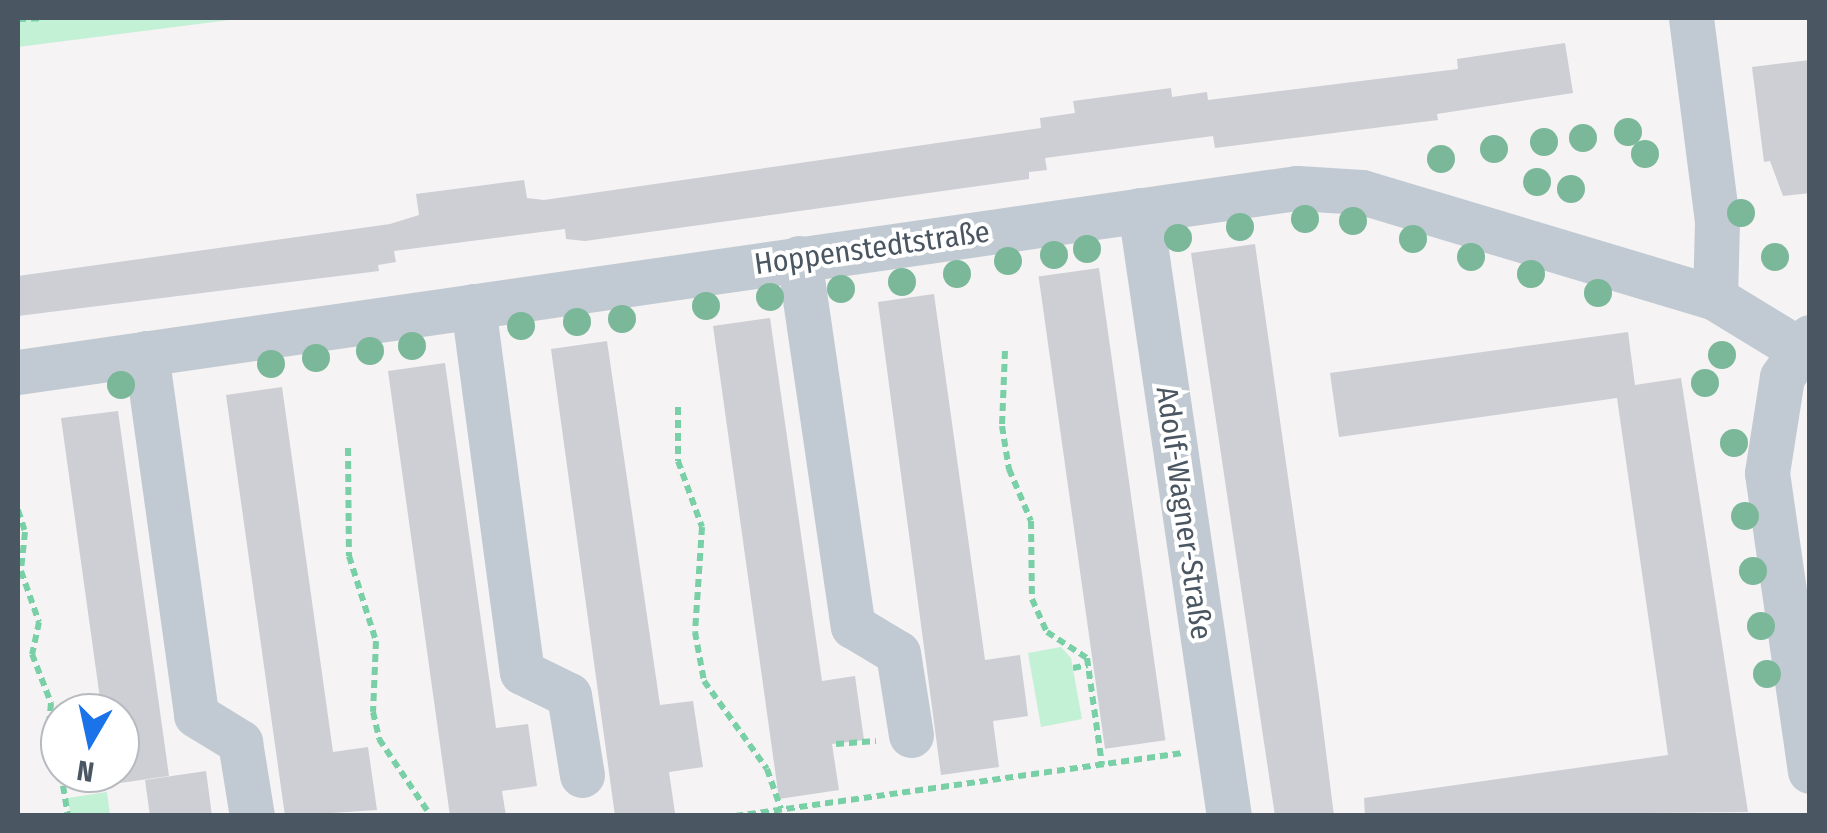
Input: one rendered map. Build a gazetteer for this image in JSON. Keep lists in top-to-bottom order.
{
  "streets": {
    "street": ["Hoppenstedtstraße", "Adolf-Wagner-Straße"]
  },
  "crossings": [
    ["Hoppenstedtstraße", "Adolf-Wagner-Straße"]
  ],
  "north": "bottom"
}
